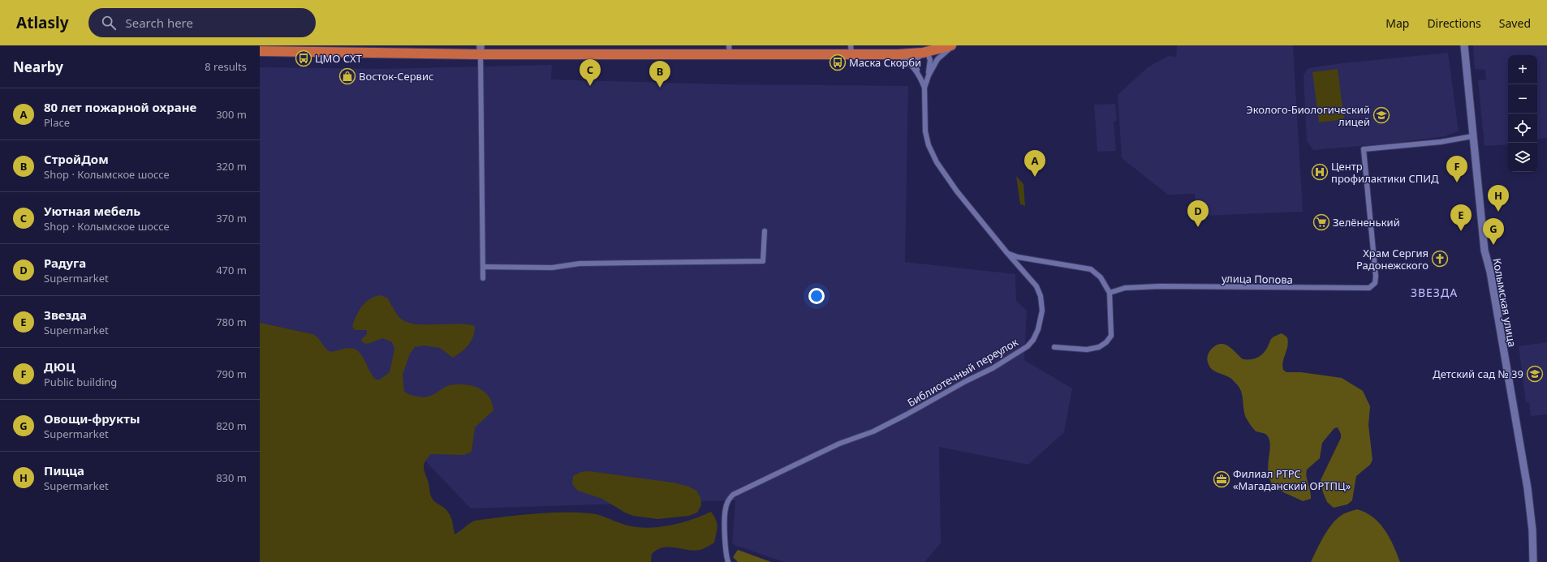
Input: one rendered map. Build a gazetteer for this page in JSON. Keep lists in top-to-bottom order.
{
  "streets": {
    "street": ["улица Попова", "Колымская улица", "Библиотечный переулок"]
  },
  "crossings": [
    ["улица Попова", "Колымская улица"]
  ],
  "districts": ["ЗВЕЗДА"],
  "places": {
    "bus stop": ["ЦМО СХТ", "Маска Скорби"],
    "shop": ["Восток-Сервис"],
    "school or university": ["Эколого-Биологический лицей", "Детский сад № 39"],
    "hospital": ["Центр профилактики СПИД"],
    "supermarket": ["Зелёненький"],
    "church": ["Храм Сергия Радонежского"],
    "office": ["Филиал РТРС «Магаданский ОРТПЦ»"]
  },
  "page": {
    "header": "Atlasly",
    "search": "Search here",
    "nav": ["Map", "Directions", "Saved"],
    "heading": ["Nearby", "8 results"],
    "map_buttons": ["+", "−"],
    "pins": [
      "C",
      "B",
      "A",
      "F",
      "H",
      "D",
      "E",
      "G"
    ],
    "list": [
      {
        "mark": "A",
        "name": "80 лет пожарной охране",
        "note": "Place",
        "value": "300 m"
      },
      {
        "mark": "B",
        "name": "СтройДом",
        "note": "Shop · Колымское шоссе",
        "value": "320 m"
      },
      {
        "mark": "C",
        "name": "Уютная мебель",
        "note": "Shop · Колымское шоссе",
        "value": "370 m"
      },
      {
        "mark": "D",
        "name": "Радуга",
        "note": "Supermarket",
        "value": "470 m"
      },
      {
        "mark": "E",
        "name": "Звезда",
        "note": "Supermarket",
        "value": "780 m"
      },
      {
        "mark": "F",
        "name": "ДЮЦ",
        "note": "Public building",
        "value": "790 m"
      },
      {
        "mark": "G",
        "name": "Овощи-фрукты",
        "note": "Supermarket",
        "value": "820 m"
      },
      {
        "mark": "H",
        "name": "Пицца",
        "note": "Supermarket",
        "value": "830 m"
      }
    ]
  }
}
